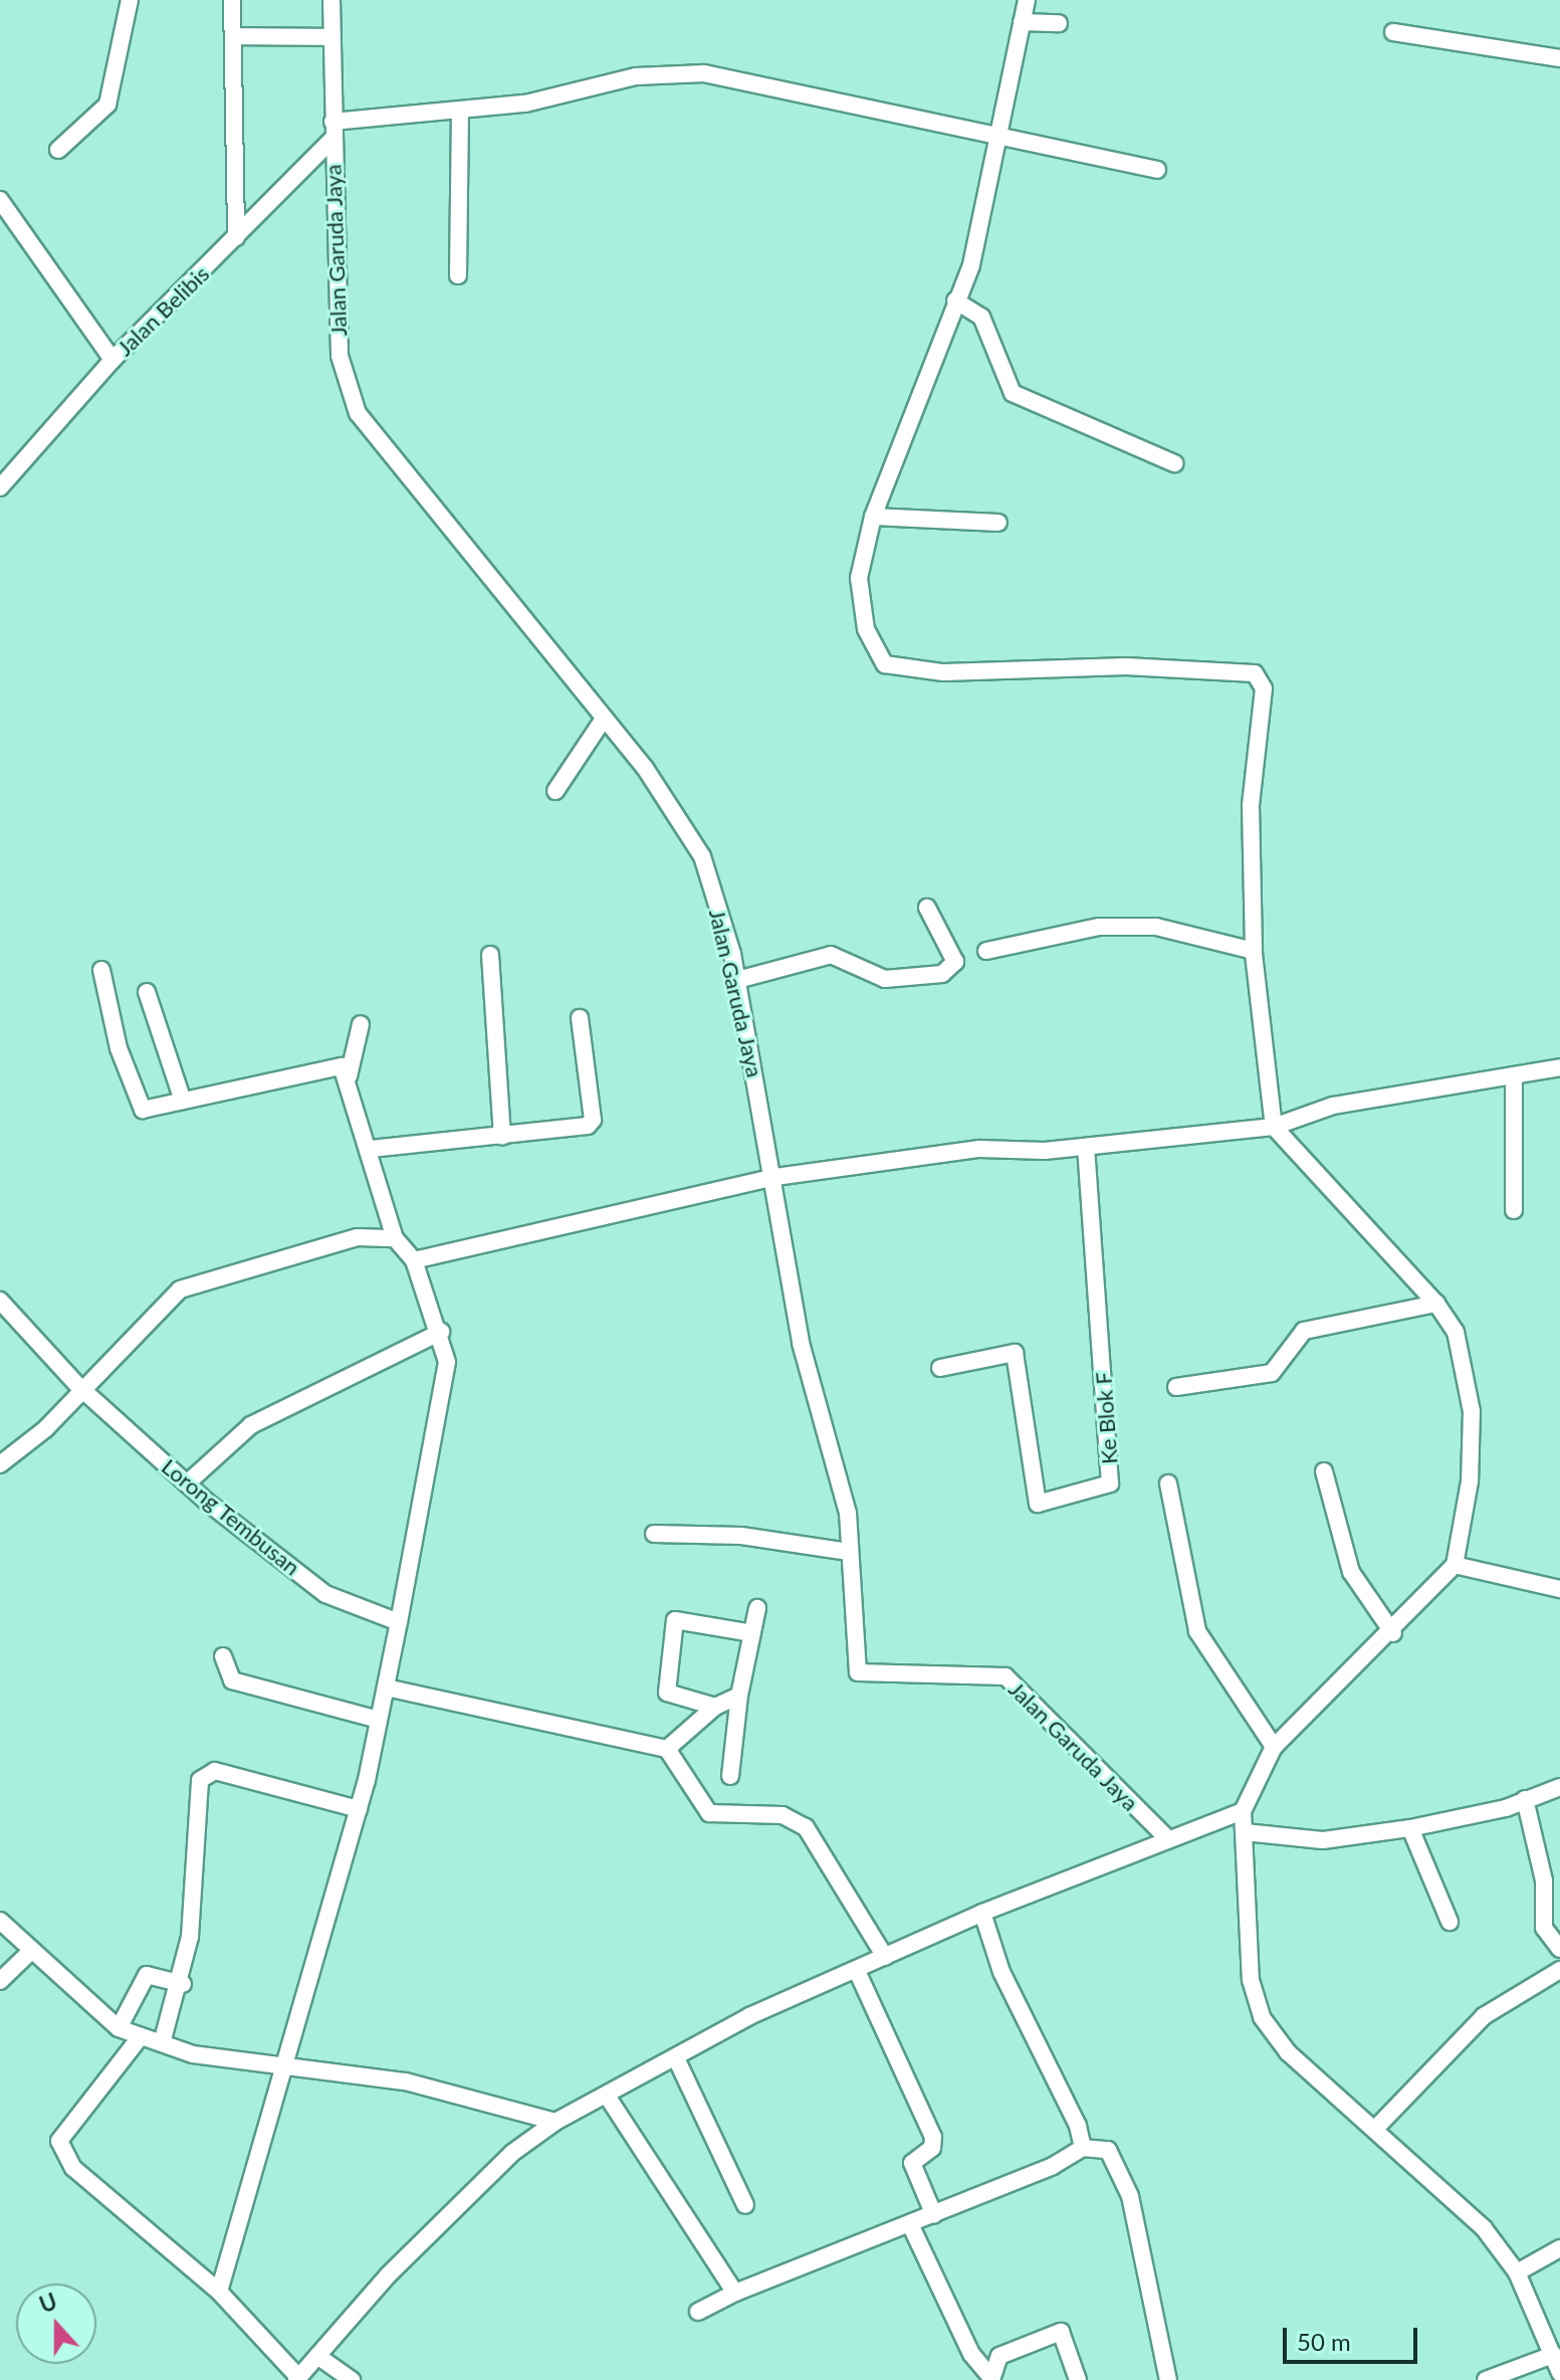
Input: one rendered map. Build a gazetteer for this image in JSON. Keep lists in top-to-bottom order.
{
  "streets": {
    "street": [
      "Jalan Garuda Jaya",
      "Jalan Belibis",
      "Ke Blok F",
      "Lorong Tembusan"
    ]
  },
  "crossings": [
    ["Jalan Garuda Jaya", "Jalan Belibis"]
  ],
  "scale_bar": "50 m",
  "north": "top"
}
